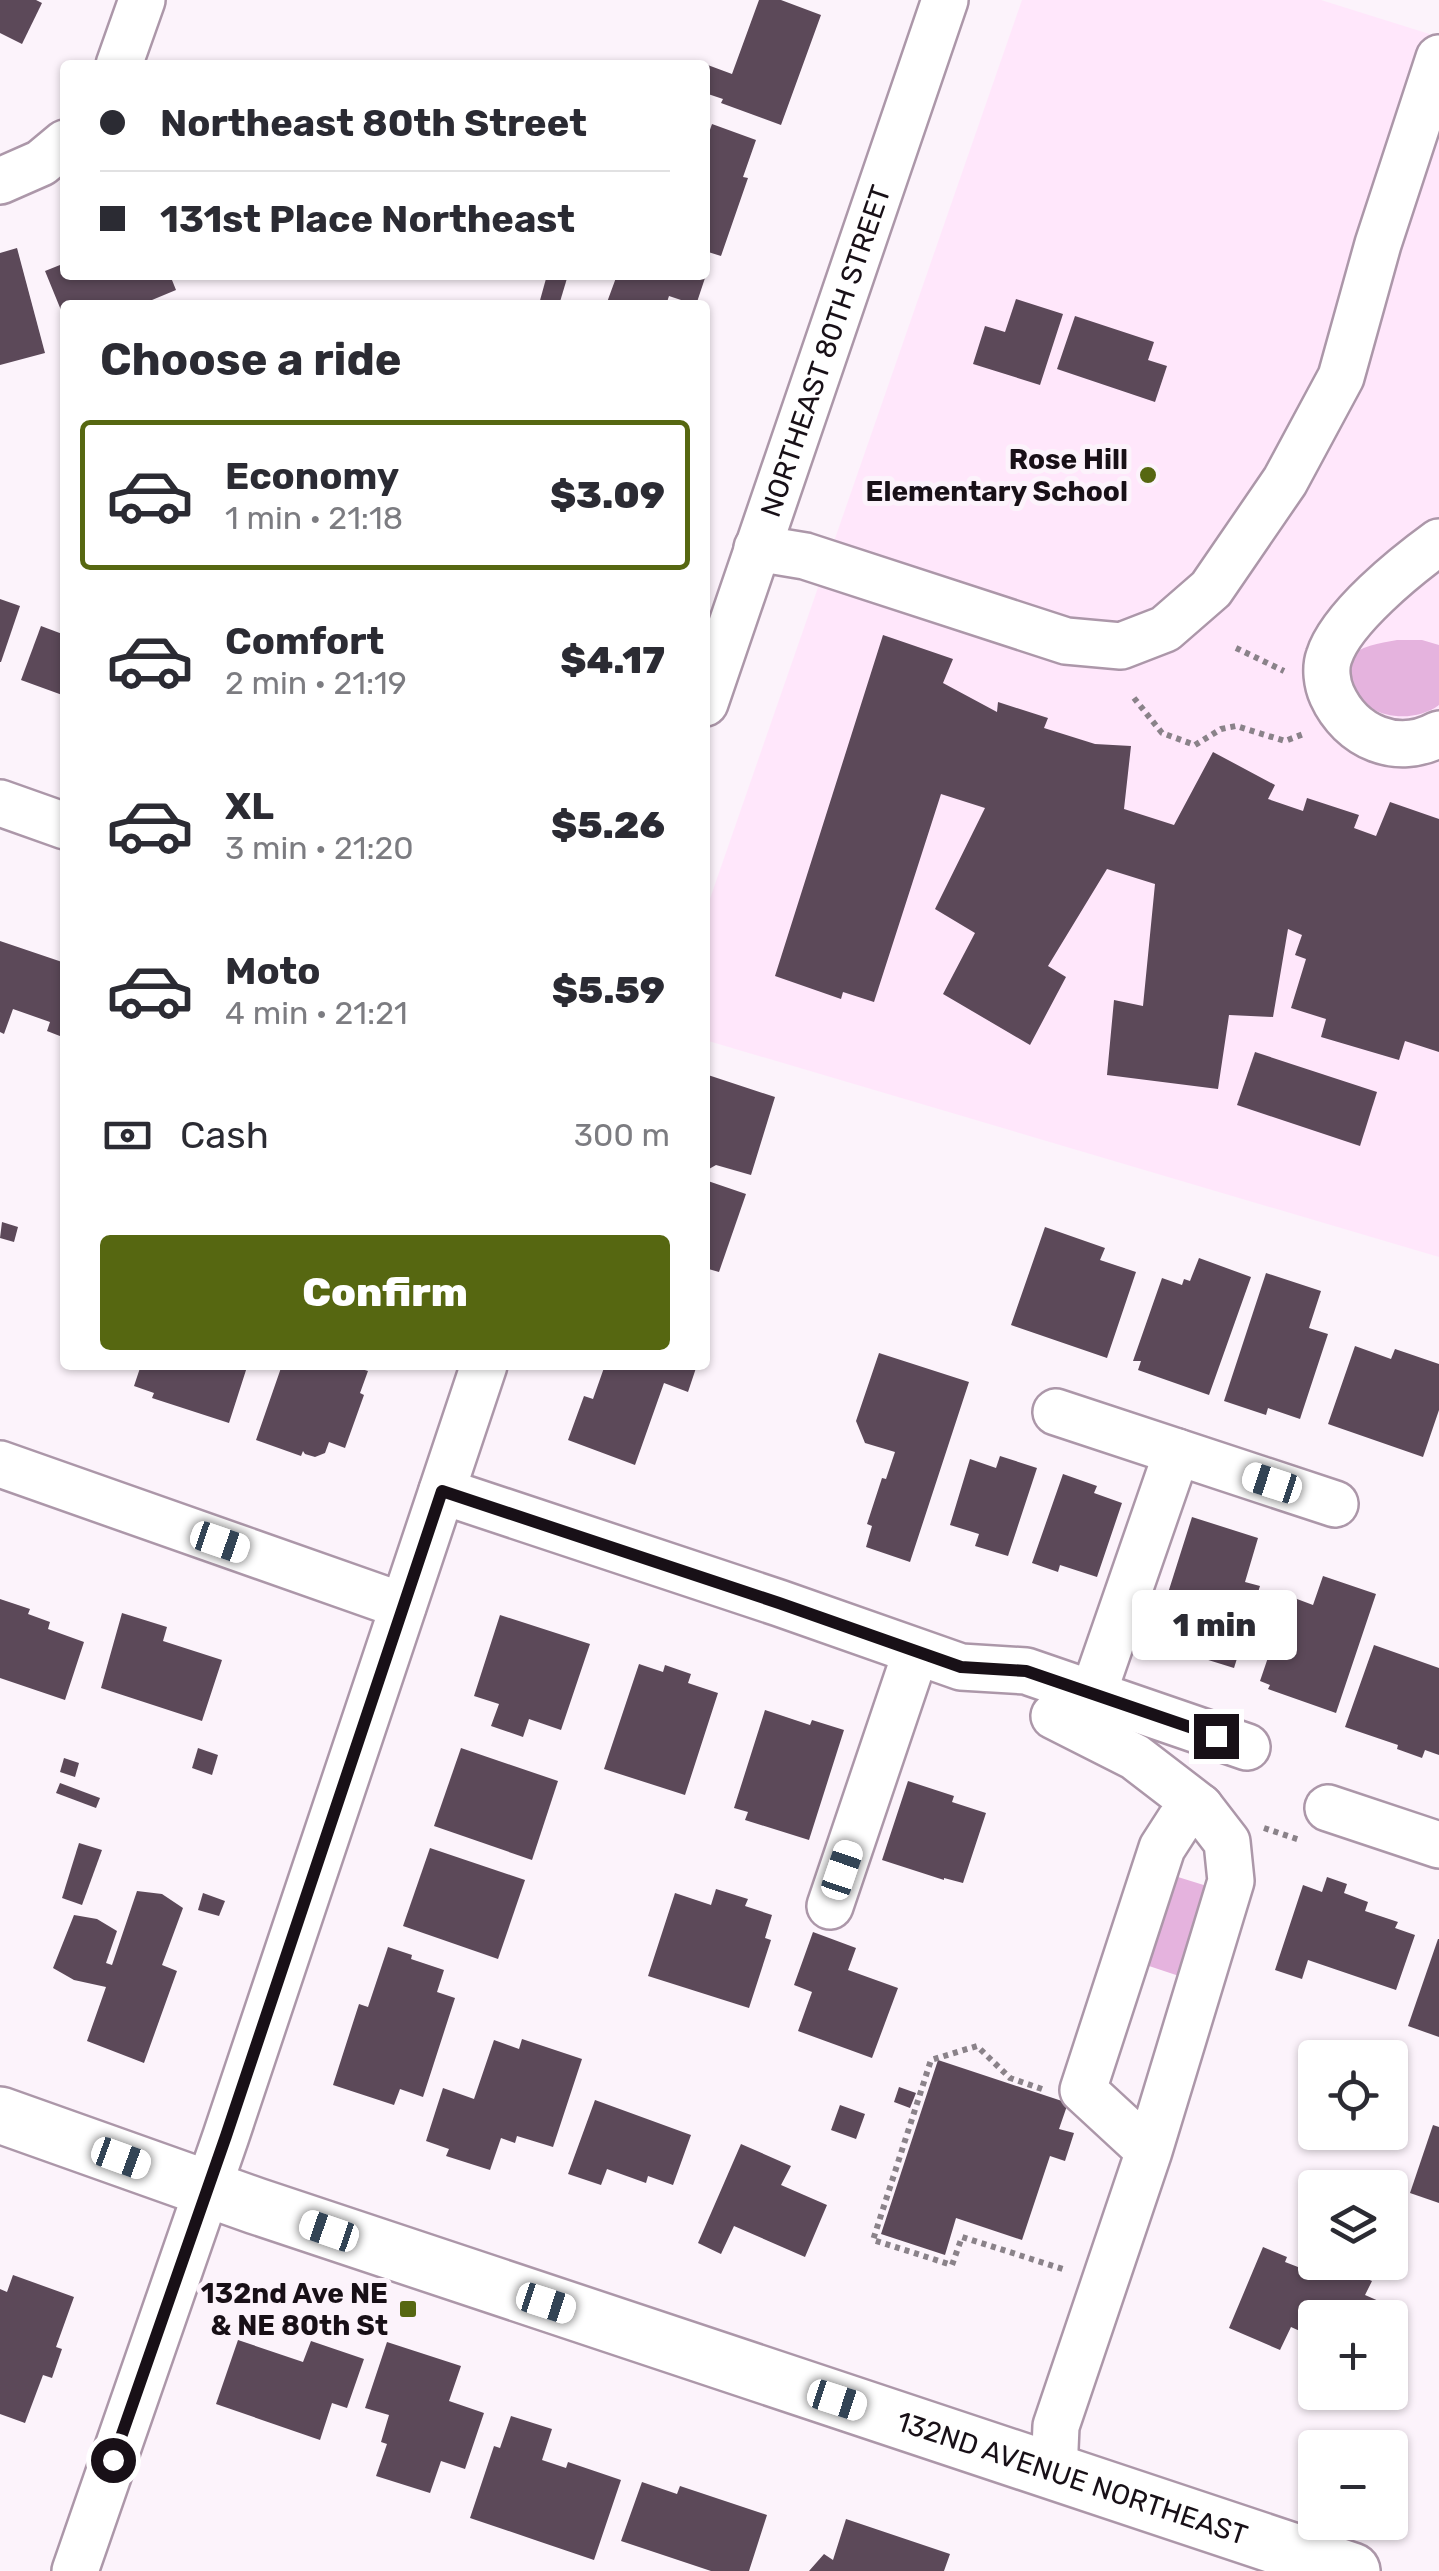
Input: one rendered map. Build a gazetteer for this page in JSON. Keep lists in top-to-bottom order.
{
  "streets": {
    "main road": ["132ND AVENUE NORTHEAST"],
    "street": ["NORTHEAST 80TH STREET"]
  },
  "places": {
    "other": ["Rose Hill Elementary School"],
    "transit": ["132nd Ave NE & NE 80th St"]
  },
  "page": {
    "banner": ["Northeast 80th Street", "131st Place Northeast"],
    "heading": "Choose a ride",
    "list": [
      {
        "name": "Economy",
        "note": "1 min · 21:18",
        "value": "$3.09"
      },
      {
        "name": "Comfort",
        "note": "2 min · 21:19",
        "value": "$4.17"
      },
      {
        "name": "XL",
        "note": "3 min · 21:20",
        "value": "$5.26"
      },
      {
        "name": "Moto",
        "note": "4 min · 21:21",
        "value": "$5.59"
      }
    ],
    "pay": ["Cash", "300 m"],
    "buttons": "Confirm",
    "bubble": "1 min",
    "map_buttons": ["+", "−"]
  }
}
